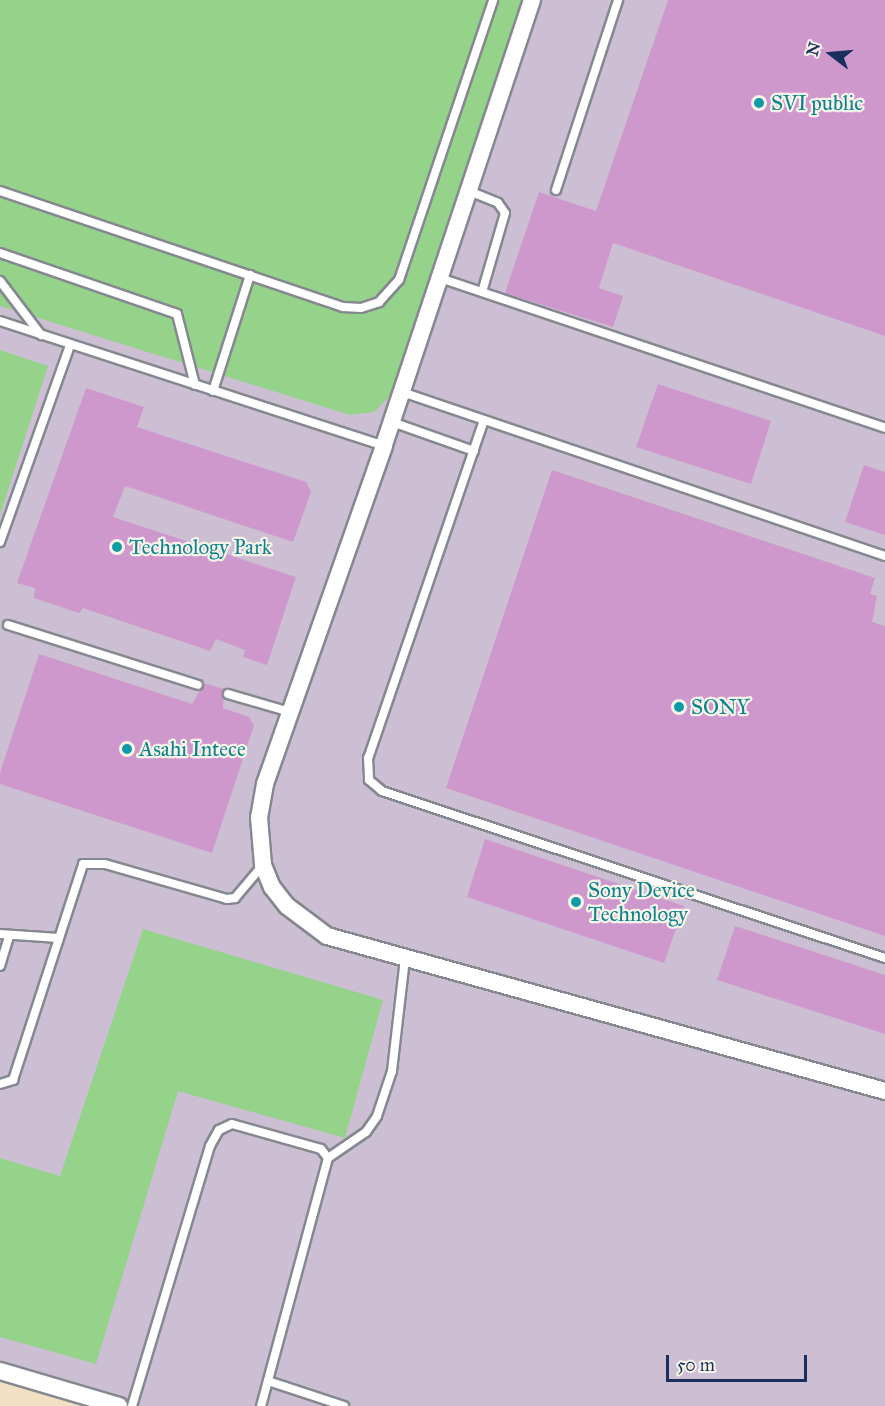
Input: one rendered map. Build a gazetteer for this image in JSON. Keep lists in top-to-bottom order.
{
  "places": [
    "SVI public",
    "Technology Park",
    "SONY",
    "Asahi Intece",
    "Sony Device Technology"
  ],
  "scale_bar": "50 m",
  "north": "left"
}
